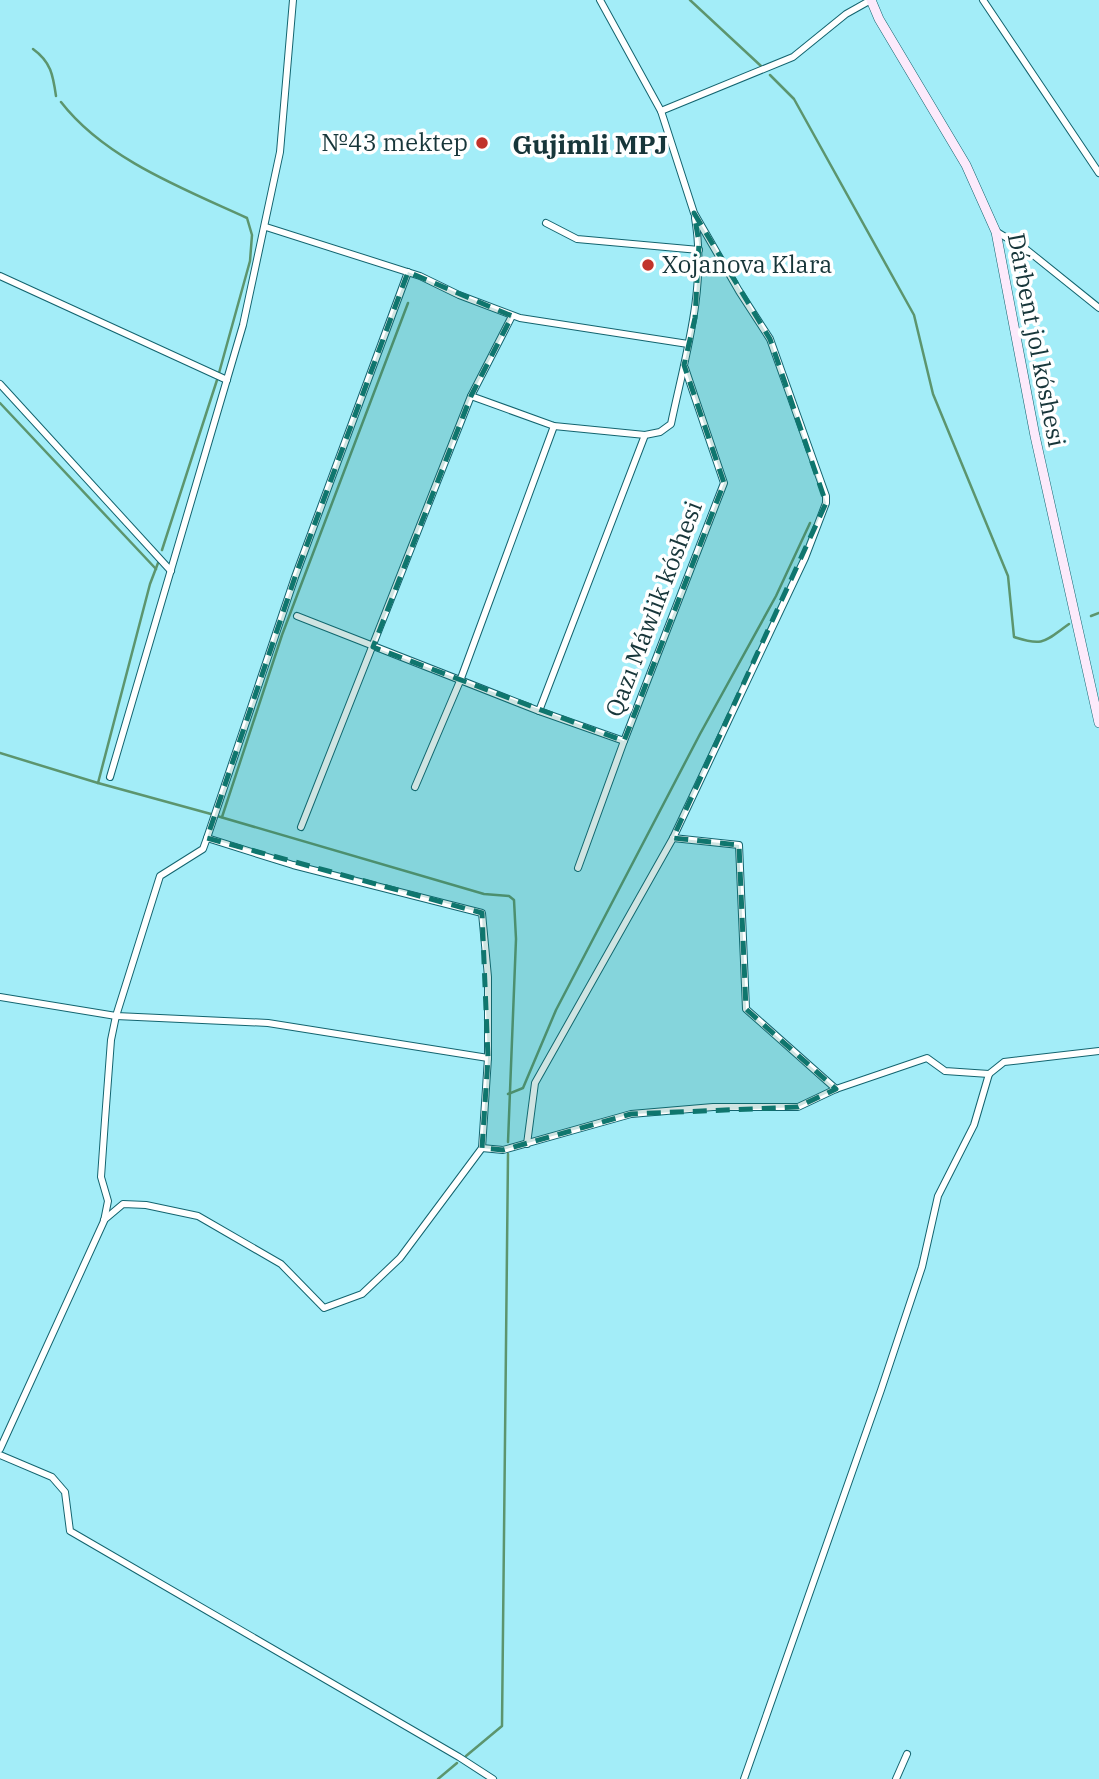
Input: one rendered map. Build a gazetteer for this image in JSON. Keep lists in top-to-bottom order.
{
  "streets": {
    "main road": ["Dárbent jol kóshesi"],
    "street": ["Qazı Máwlik kóshesi"]
  },
  "districts": ["Gujimli MPJ"],
  "places": ["№43 mektep", "Xojanova Klara"]
}
